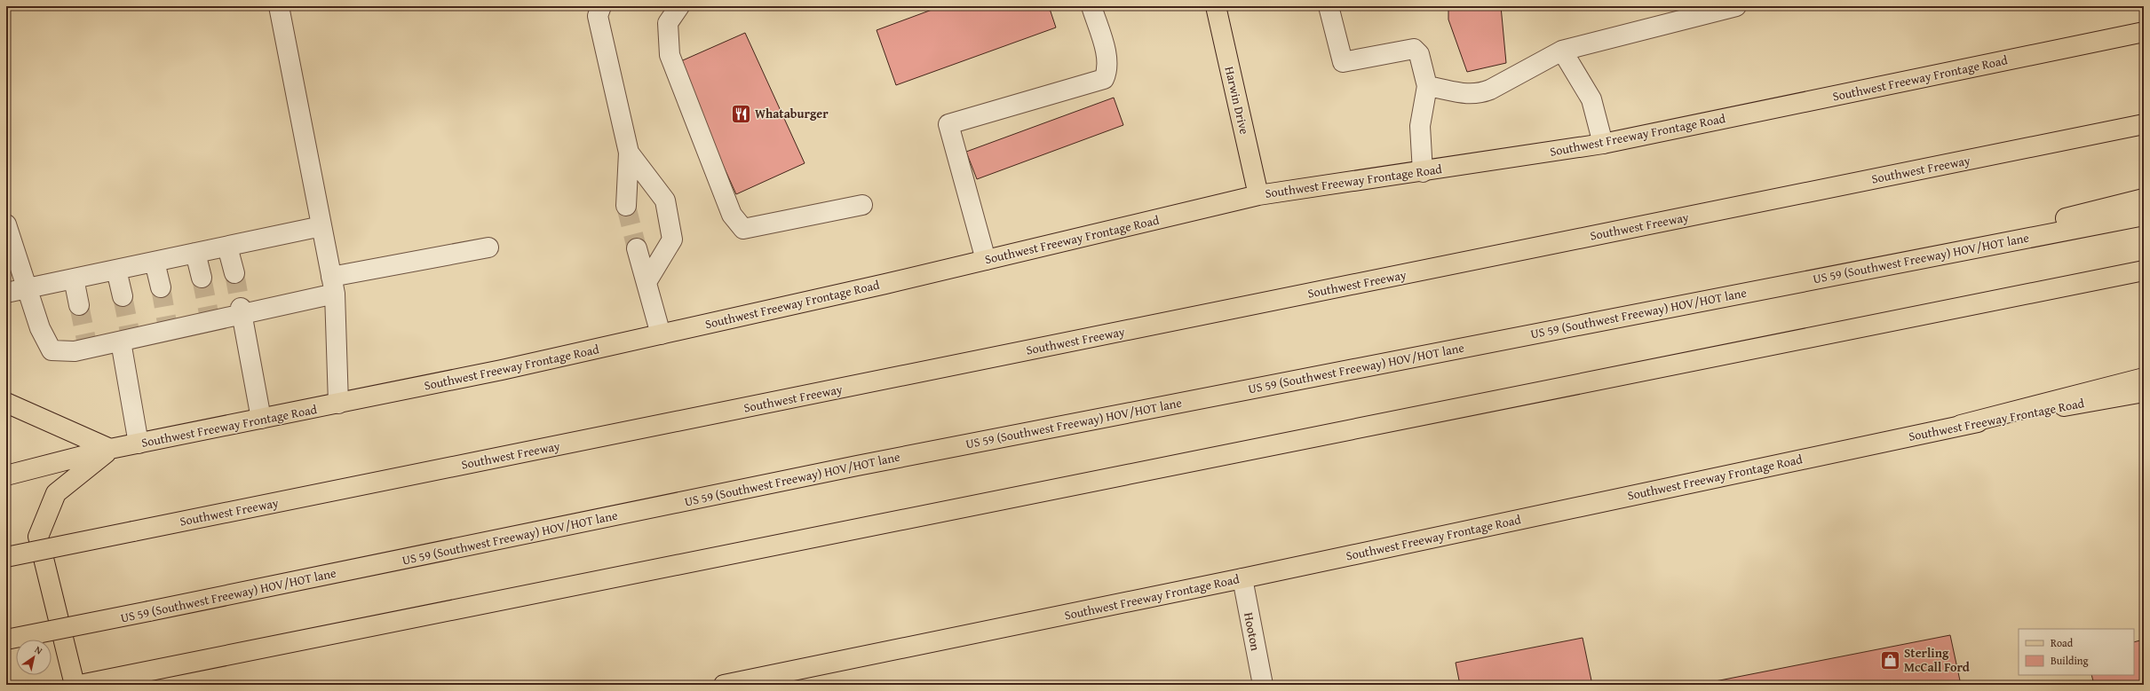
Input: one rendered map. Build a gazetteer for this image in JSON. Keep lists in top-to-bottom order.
{
  "streets": {
    "main road": [
      "Southwest Freeway Frontage Road",
      "Harwin Drive",
      "Southwest Freeway",
      "US 59 (Southwest Freeway) HOV/HOT lane"
    ],
    "street": ["Hooton"]
  },
  "crossings": [
    ["Southwest Freeway Frontage Road", "Harwin Drive"],
    ["Southwest Freeway Frontage Road", "Hooton"]
  ],
  "places": {
    "restaurant": ["Whataburger"],
    "shop": ["Sterling McCall Ford"]
  },
  "legend": ["Road", "Building"],
  "north": "top right"
}
